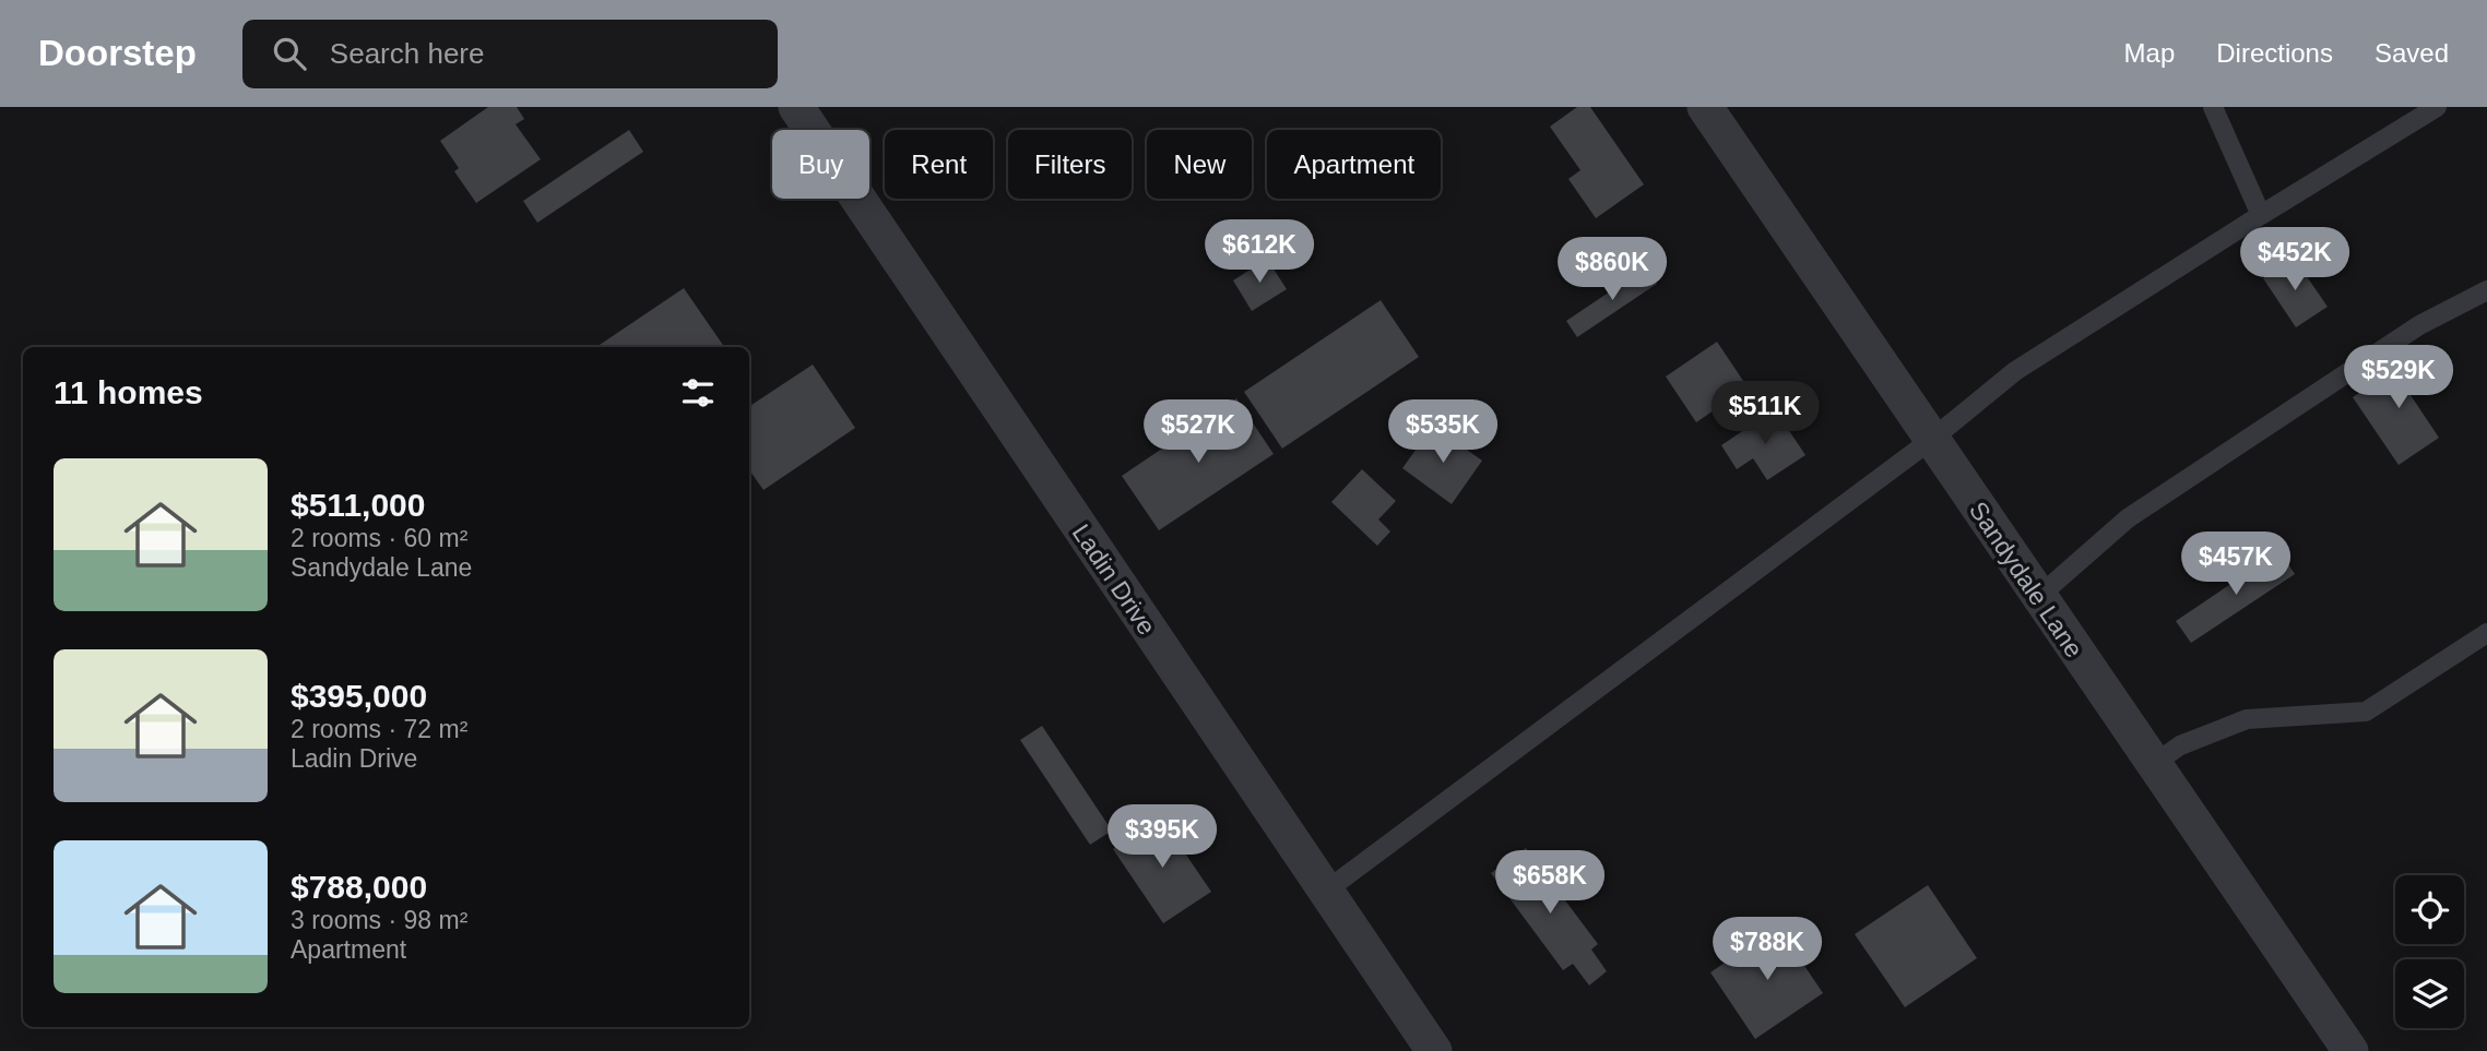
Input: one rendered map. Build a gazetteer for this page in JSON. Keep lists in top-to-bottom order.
{
  "streets": {
    "street": ["Ladin Drive", "Sandydale Lane"]
  },
  "page": {
    "header": "Doorstep",
    "search": "Search here",
    "nav": ["Map", "Directions", "Saved"],
    "chip": [
      "Buy",
      "Rent",
      "Filters",
      "New",
      "Apartment"
    ],
    "price": [
      "$612K",
      "$452K",
      "$860K",
      "$529K",
      "$511K",
      "$527K",
      "$535K",
      "$457K",
      "$395K",
      "$658K",
      "$788K"
    ],
    "heading": "11 homes",
    "list": [
      {
        "name": "$511,000",
        "note": "2 rooms · 60 m² · Sandydale Lane"
      },
      {
        "name": "$395,000",
        "note": "2 rooms · 72 m² · Ladin Drive"
      },
      {
        "name": "$788,000",
        "note": "3 rooms · 98 m² · Apartment"
      }
    ]
  }
}
